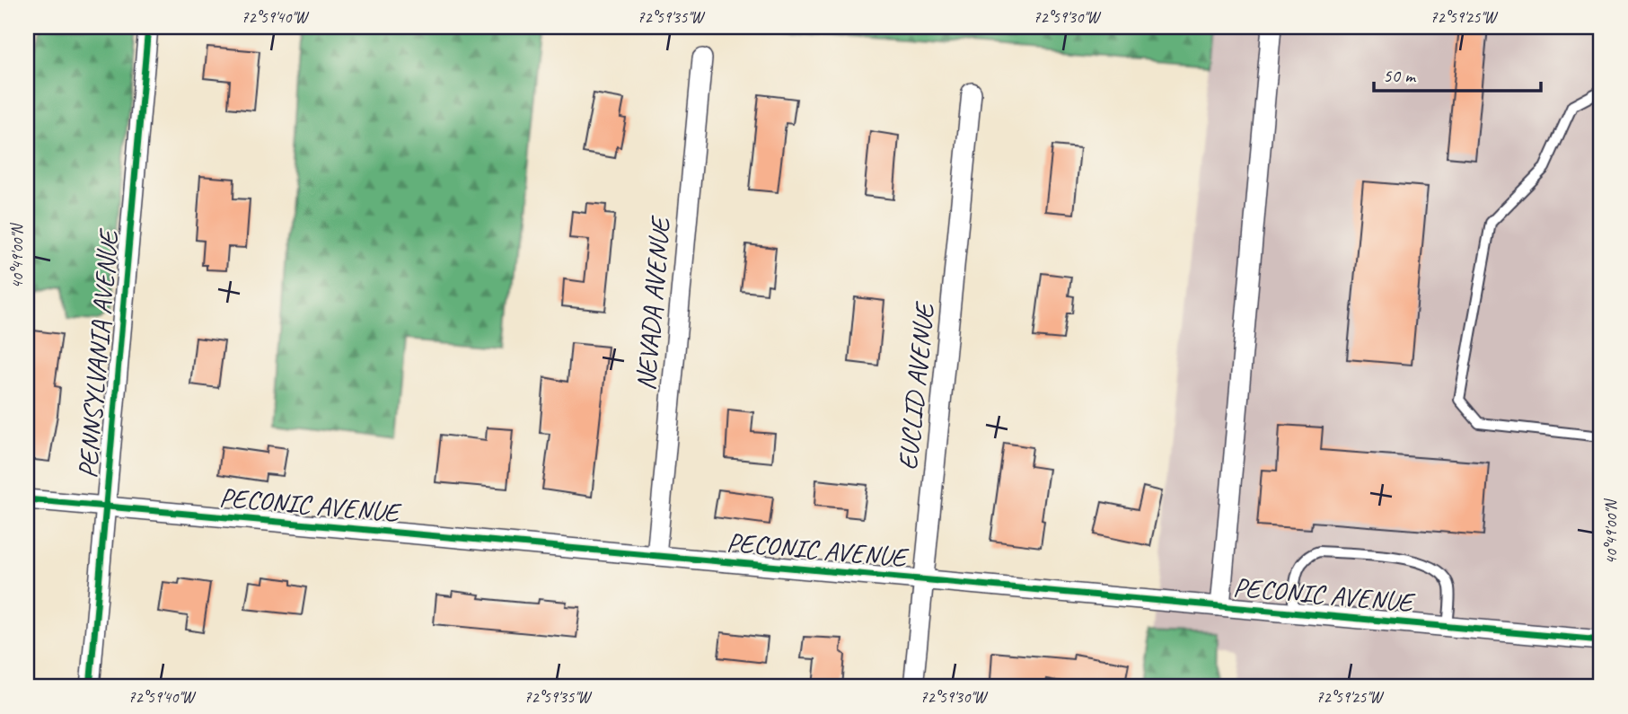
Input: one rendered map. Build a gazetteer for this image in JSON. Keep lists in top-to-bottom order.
{
  "streets": {
    "street": [
      "NEVADA AVENUE",
      "PENNSYLVANIA AVENUE",
      "EUCLID AVENUE",
      "PECONIC AVENUE"
    ]
  },
  "crossings": [
    ["NEVADA AVENUE", "PECONIC AVENUE"],
    ["PENNSYLVANIA AVENUE", "PECONIC AVENUE"],
    ["EUCLID AVENUE", "PECONIC AVENUE"]
  ],
  "scale_bar": "50 m",
  "coordinates": [
    "72°59'40\"W",
    "72°59'35\"W",
    "72°59'30\"W",
    "72°59'25\"W",
    "40°49'00\"N"
  ]
}
